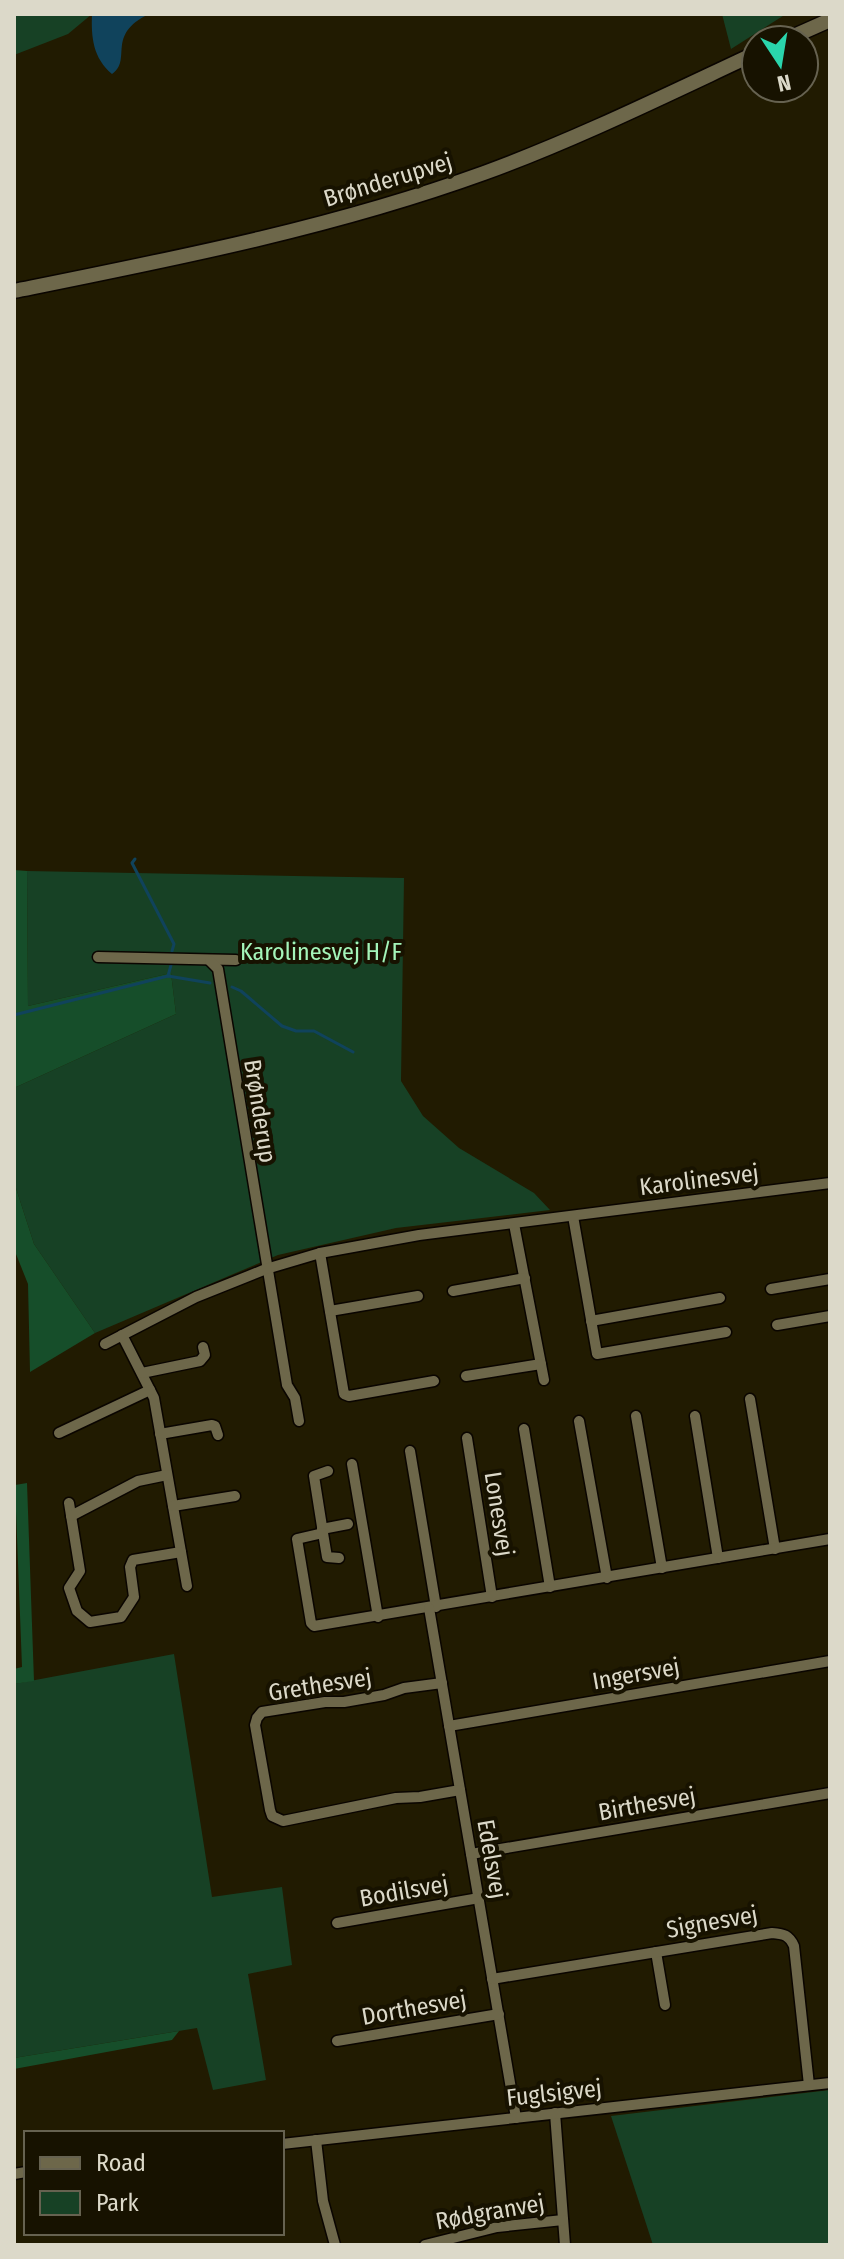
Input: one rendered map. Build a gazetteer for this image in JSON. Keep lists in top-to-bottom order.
{
  "streets": {
    "street": [
      "Brønderupvej",
      "Brønderup",
      "Karolinesvej",
      "Lonesvej",
      "Ingersvej",
      "Grethesvej",
      "Birthesvej",
      "Edelsvej",
      "Bodilsvej",
      "Signesvej",
      "Dorthesvej",
      "Fuglsigvej",
      "Rødgranvej"
    ]
  },
  "crossings": [
    ["Brønderup", "Karolinesvej"],
    ["Ingersvej", "Edelsvej"],
    ["Grethesvej", "Edelsvej"],
    ["Birthesvej", "Edelsvej"],
    ["Edelsvej", "Bodilsvej"],
    ["Edelsvej", "Signesvej"],
    ["Edelsvej", "Dorthesvej"],
    ["Edelsvej", "Fuglsigvej"],
    ["Signesvej", "Fuglsigvej"]
  ],
  "parks": ["Karolinesvej H/F"],
  "legend": ["Road", "Park"],
  "north": "bottom"
}
